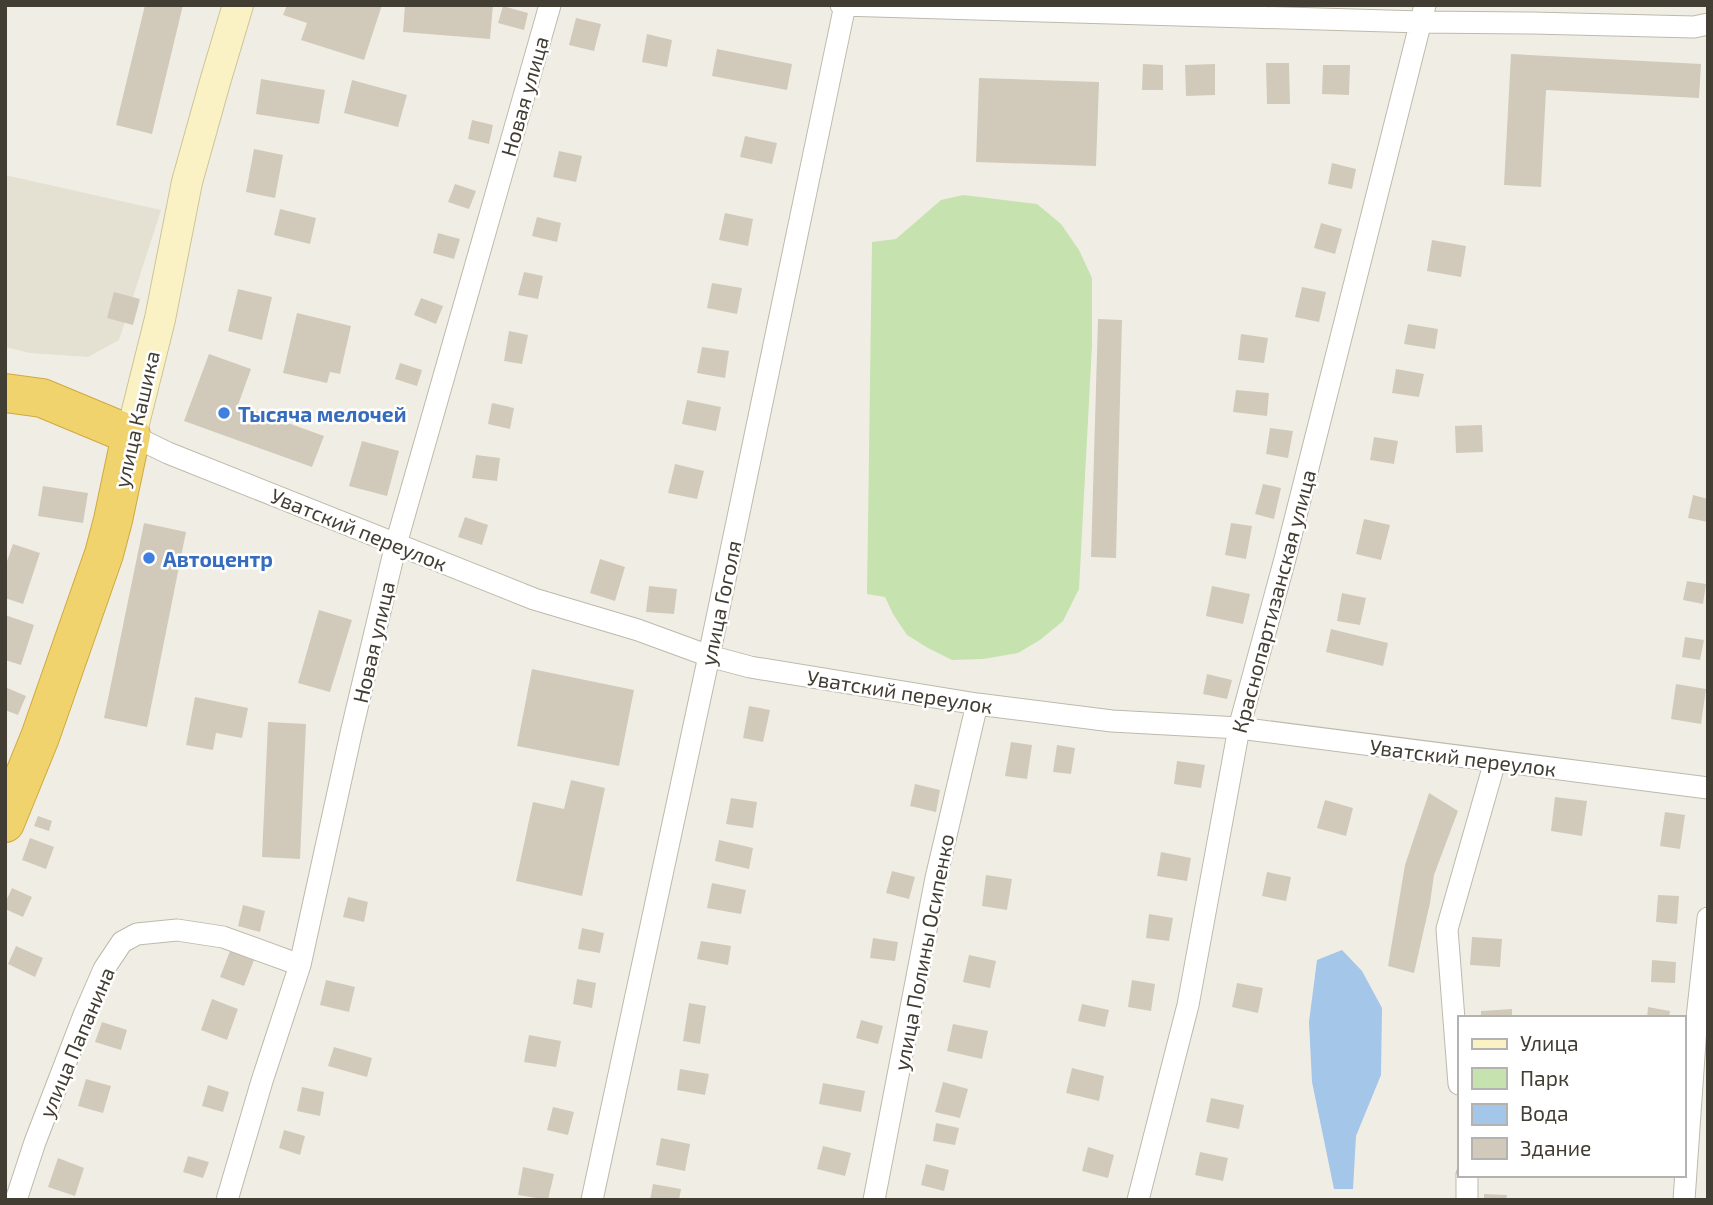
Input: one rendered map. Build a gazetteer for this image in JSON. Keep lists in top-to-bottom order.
{
  "streets": {
    "highway": ["улица Кашика"],
    "street": [
      "Новая улица",
      "Уватский переулок",
      "Краснопартизанская улица",
      "улица Гоголя",
      "улица Полины Осипенко",
      "улица Папанина"
    ]
  },
  "crossings": [
    ["Новая улица", "Уватский переулок"],
    ["Новая улица", "улица Папанина"],
    ["улица Кашика", "Уватский переулок"],
    ["Уватский переулок", "Краснопартизанская улица"],
    ["Уватский переулок", "улица Гоголя"],
    ["Уватский переулок", "улица Полины Осипенко"]
  ],
  "places": ["Тысяча мелочей", "Автоцентр"],
  "legend": [
    "Улица",
    "Парк",
    "Вода",
    "Здание"
  ]
}
